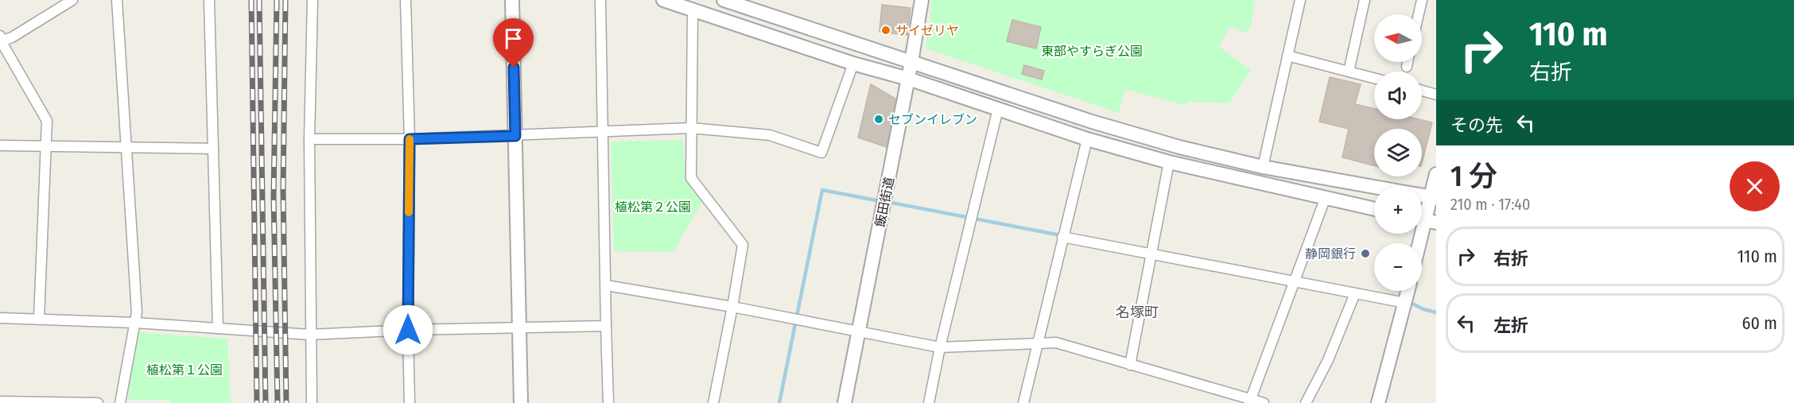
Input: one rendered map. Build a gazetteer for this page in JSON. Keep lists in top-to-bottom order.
{
  "streets": {
    "street": ["飯田街道"]
  },
  "districts": ["名塚町"],
  "parks": ["東部やすらぎ公園", "植松第２公園", "植松第１公園"],
  "places": ["サイゼリヤ", "セブンイレブン", "静岡銀行"],
  "north": "left",
  "page": {
    "turn": ["110 m", "右折"],
    "map_buttons": ["+", "−"],
    "then": "その先",
    "heading": ["1 分", "210 m · 17:40"],
    "list": [
      {
        "name": "右折",
        "value": "110 m"
      },
      {
        "name": "左折",
        "value": "60 m"
      }
    ]
  }
}
